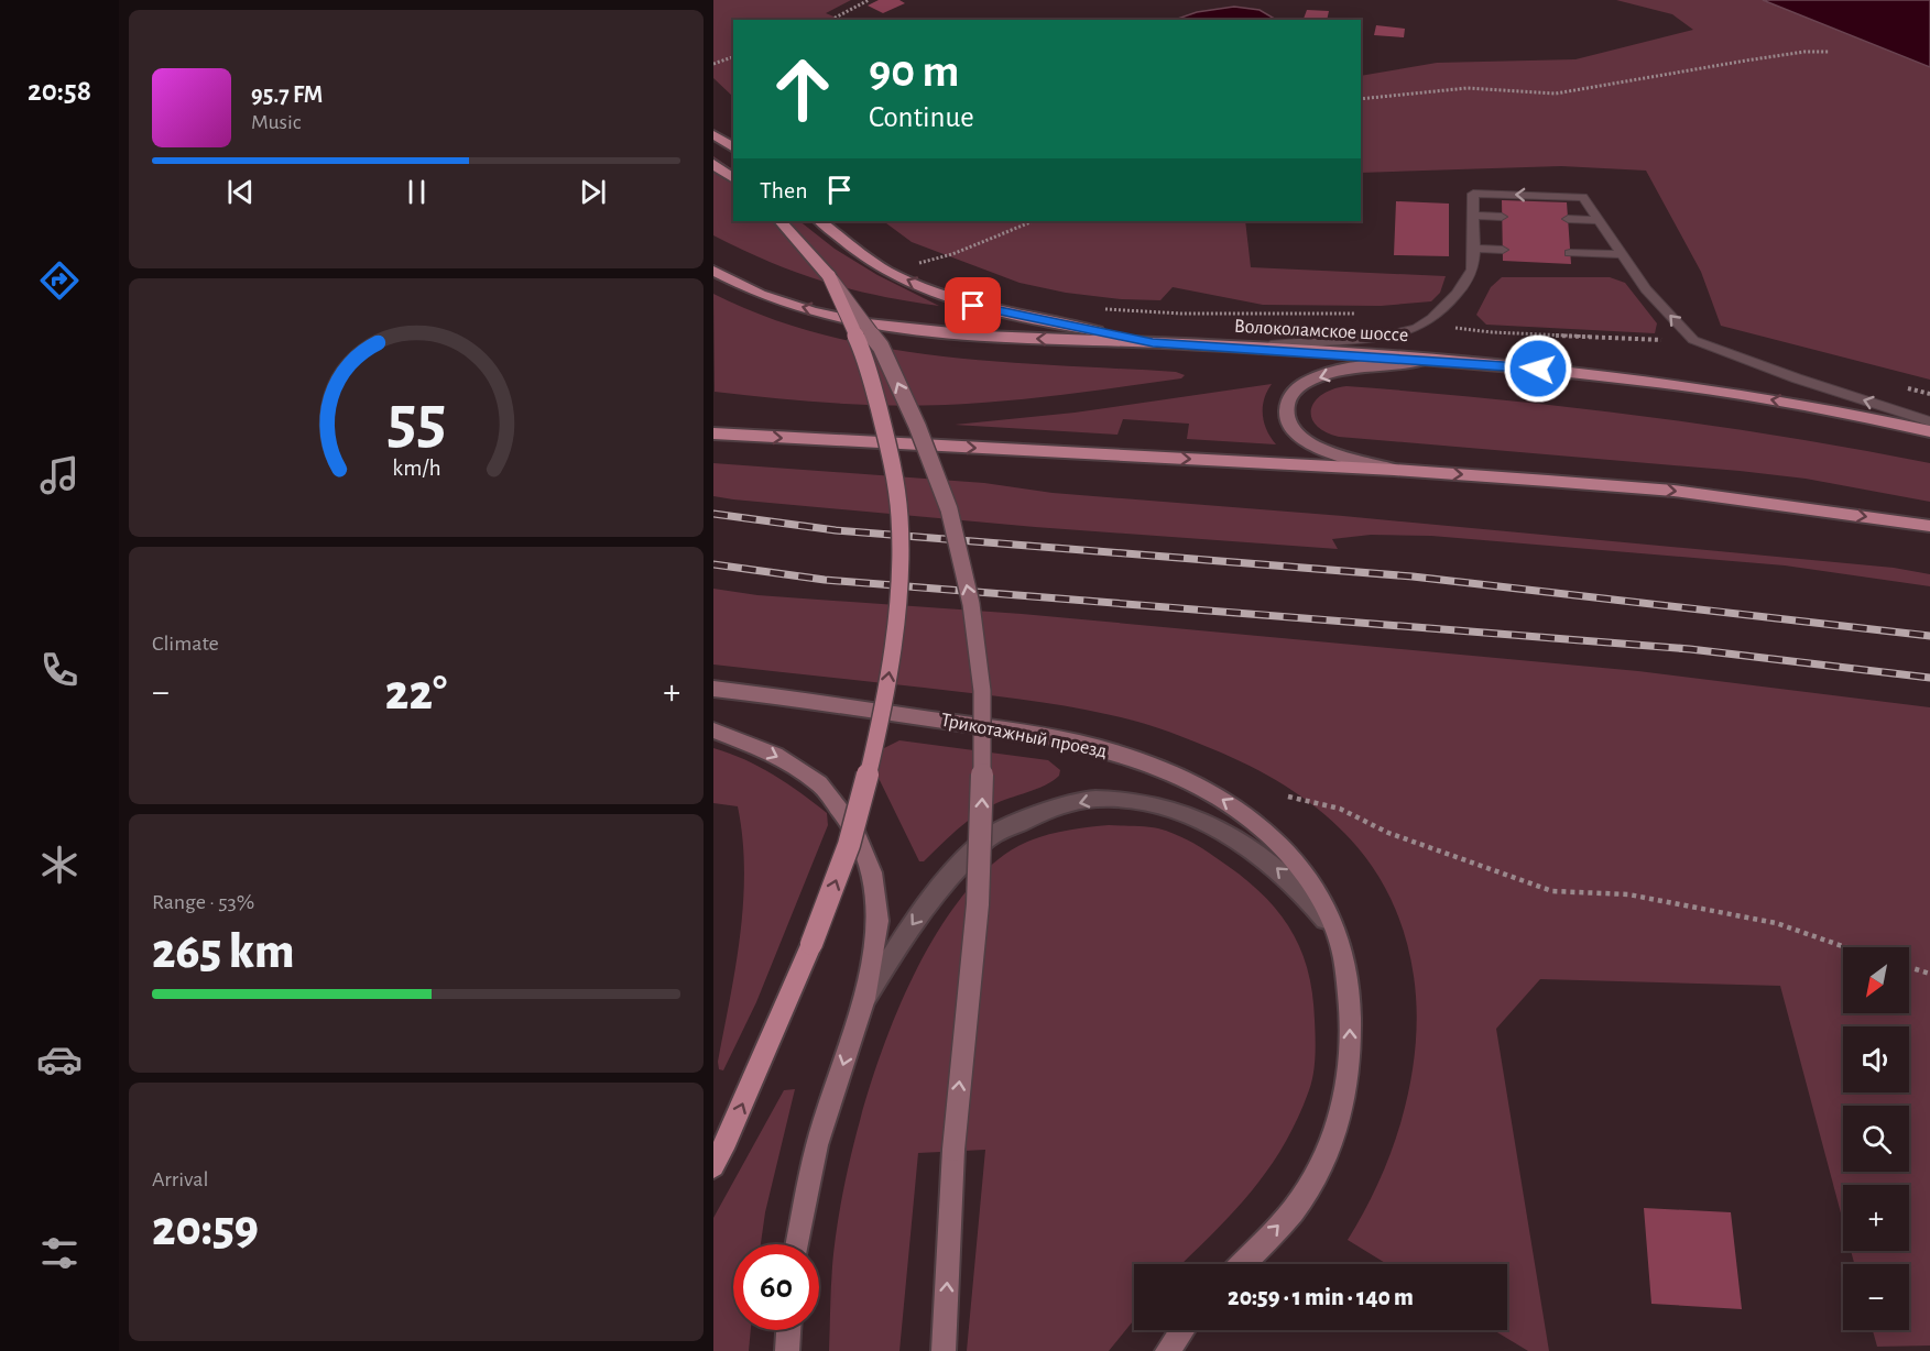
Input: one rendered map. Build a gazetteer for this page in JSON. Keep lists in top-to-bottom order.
{
  "streets": {
    "main road": ["Волоколамское шоссе", "Трикотажный проезд"]
  },
  "north": "bottom left",
  "page": {
    "tabs": "20:58",
    "turn": ["90 m", "Continue"],
    "song": ["95.7 FM", "Music"],
    "then": "Then",
    "tile": [
      "Climate",
      ["Range · 53%", "265 km"],
      ["Arrival", "20:59"]
    ],
    "heat": ["−", "22°", "+"],
    "map_buttons": ["+", "−"],
    "limit": "60",
    "trip": "20:59 · 1 min · 140 m",
    "gauge": ["55", "km/h"]
  }
}
